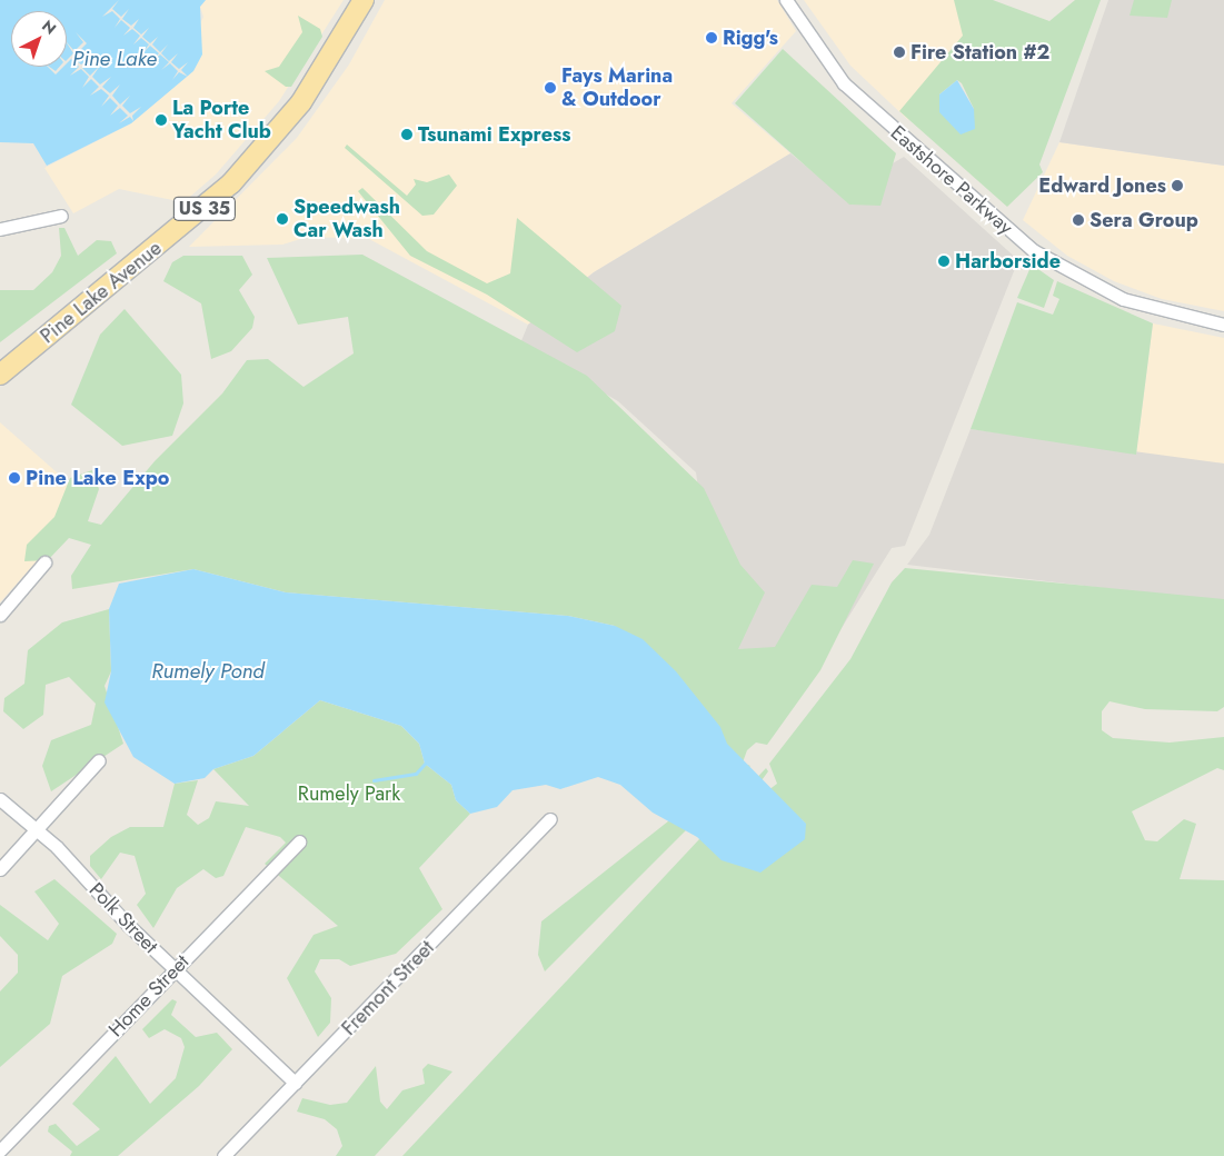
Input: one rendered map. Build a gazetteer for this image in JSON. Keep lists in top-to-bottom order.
{
  "streets": {
    "main road": ["US 35", "Pine Lake Avenue"],
    "street": [
      "Eastshore Parkway",
      "Polk Street",
      "Fremont Street",
      "Home Street"
    ]
  },
  "crossings": [
    ["Polk Street", "Fremont Street"],
    ["Polk Street", "Home Street"]
  ],
  "water": ["Pine Lake", "Rumely Pond"],
  "parks": ["Rumely Park"],
  "places": [
    "Rigg's",
    "Fire Station #2",
    "Fays Marina & Outdoor",
    "La Porte Yacht Club",
    "Tsunami Express",
    "Edward Jones",
    "Speedwash Car Wash",
    "Sera Group",
    "Harborside",
    "Pine Lake Expo"
  ],
  "north": "top right"
}
